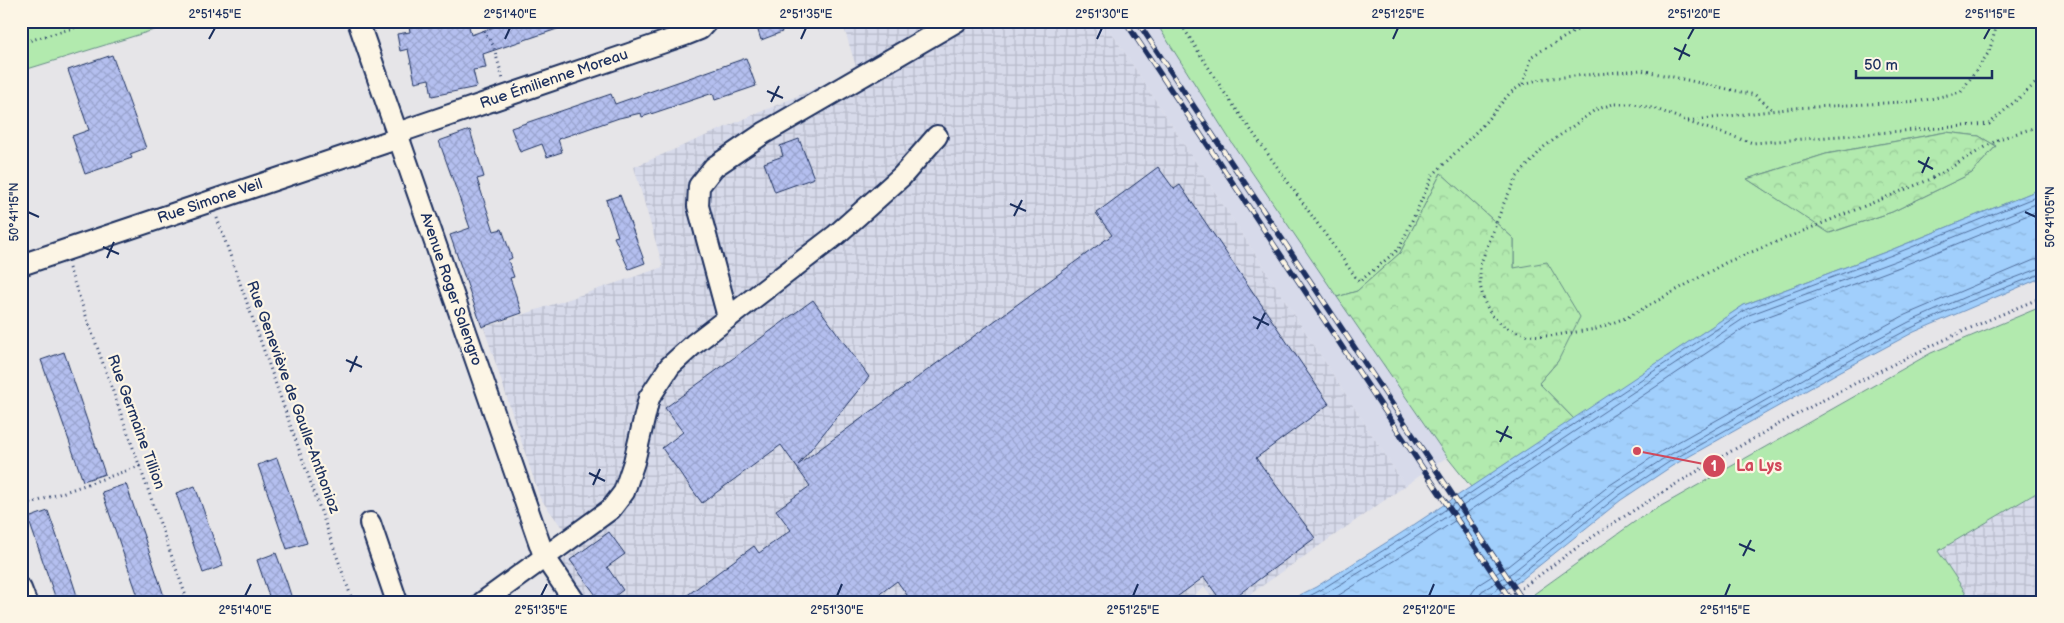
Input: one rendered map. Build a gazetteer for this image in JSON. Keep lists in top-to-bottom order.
{
  "streets": {
    "street": ["Rue Émilienne Moreau", "Rue Simone Veil", "Avenue Roger Salengro"],
    "path": ["Rue Geneviève de Gaulle-Anthonioz", "Rue Germaine Tillion"]
  },
  "crossings": [
    ["Rue Émilienne Moreau", "Rue Simone Veil"],
    ["Rue Émilienne Moreau", "Avenue Roger Salengro"],
    ["Rue Simone Veil", "Avenue Roger Salengro"],
    ["Rue Simone Veil", "Rue Geneviève de Gaulle-Anthonioz"],
    ["Rue Simone Veil", "Rue Germaine Tillion"]
  ],
  "places": ["La Lys"],
  "scale_bar": "50 m",
  "coordinates": [
    "2°51'45\"E",
    "2°51'40\"E",
    "2°51'35\"E",
    "2°51'30\"E",
    "2°51'25\"E",
    "2°51'20\"E",
    "2°51'15\"E",
    "50°41'15\"N",
    "50°41'05\"N"
  ]
}
